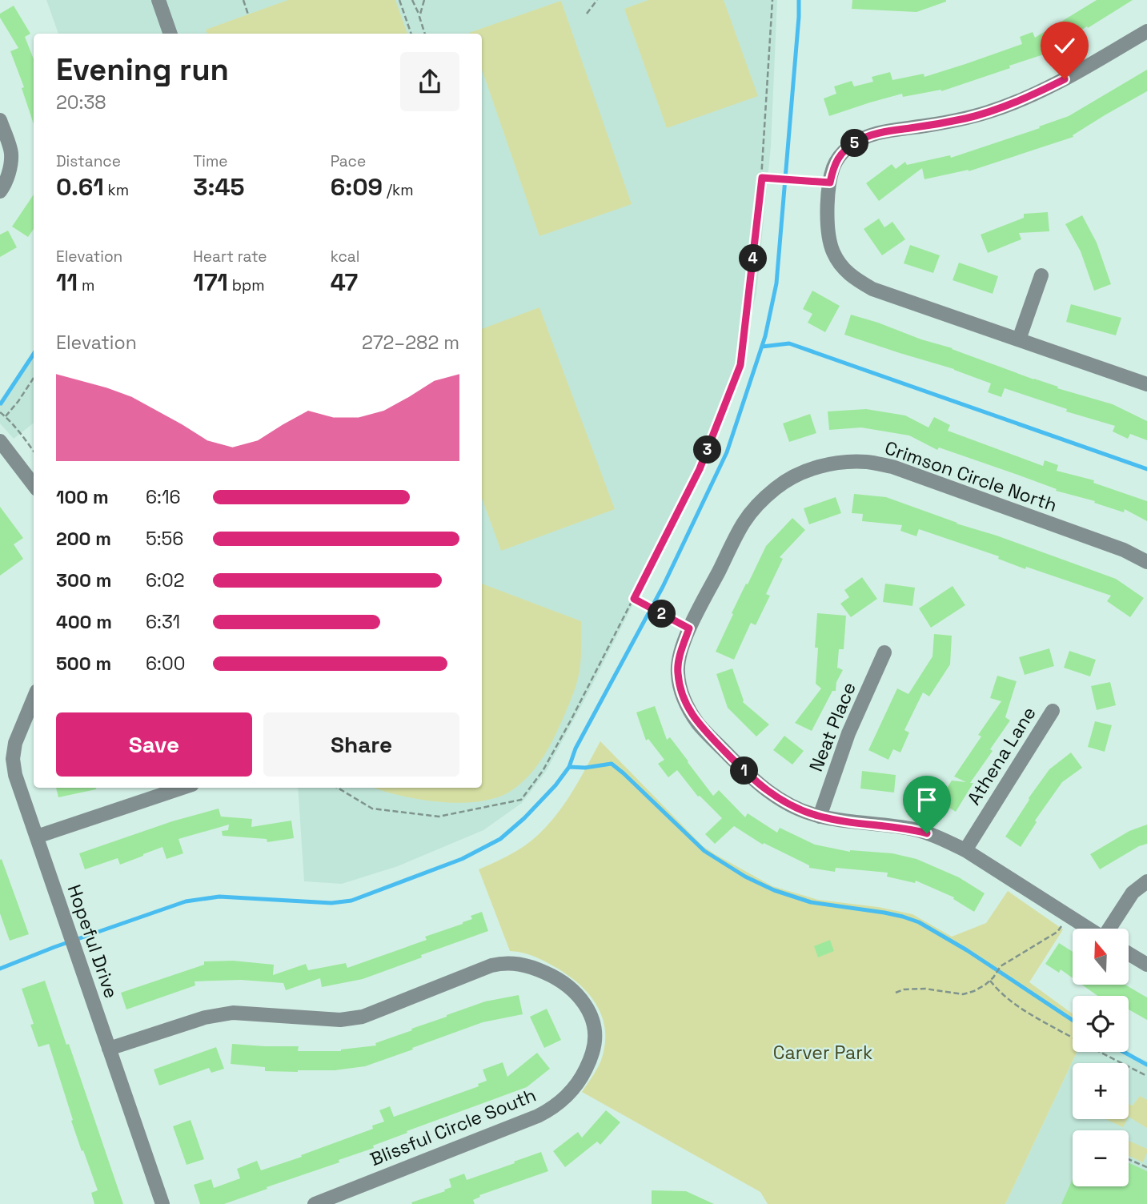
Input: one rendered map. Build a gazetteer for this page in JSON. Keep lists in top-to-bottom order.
{
  "streets": {
    "street": [
      "Crimson Circle North",
      "Neat Place",
      "Athena Lane",
      "Hopeful Drive",
      "Blissful Circle South"
    ]
  },
  "crossings": [
    ["Crimson Circle North", "Neat Place"],
    ["Crimson Circle North", "Athena Lane"],
    ["Hopeful Drive", "Blissful Circle South"]
  ],
  "parks": ["Carver Park"],
  "north": "top",
  "page": {
    "heading": ["Evening run", "20:38"],
    "pins": [
      "5",
      "4",
      "3",
      "2",
      "1"
    ],
    "stats": [
      ["Distance", "0.61 km"],
      ["Time", "3:45"],
      ["Pace", "6:09 /km"],
      ["Elevation", "11 m"],
      ["Heart rate", "171 bpm"],
      ["kcal", "47"]
    ],
    "chart": ["Elevation", "272–282 m"],
    "list": [
      {
        "name": "100 m",
        "note": "6:16"
      },
      {
        "name": "200 m",
        "note": "5:56"
      },
      {
        "name": "300 m",
        "note": "6:02"
      },
      {
        "name": "400 m",
        "note": "6:31"
      },
      {
        "name": "500 m",
        "note": "6:00"
      }
    ],
    "buttons": ["Save", "Share"],
    "map_buttons": ["+", "−"]
  }
}
